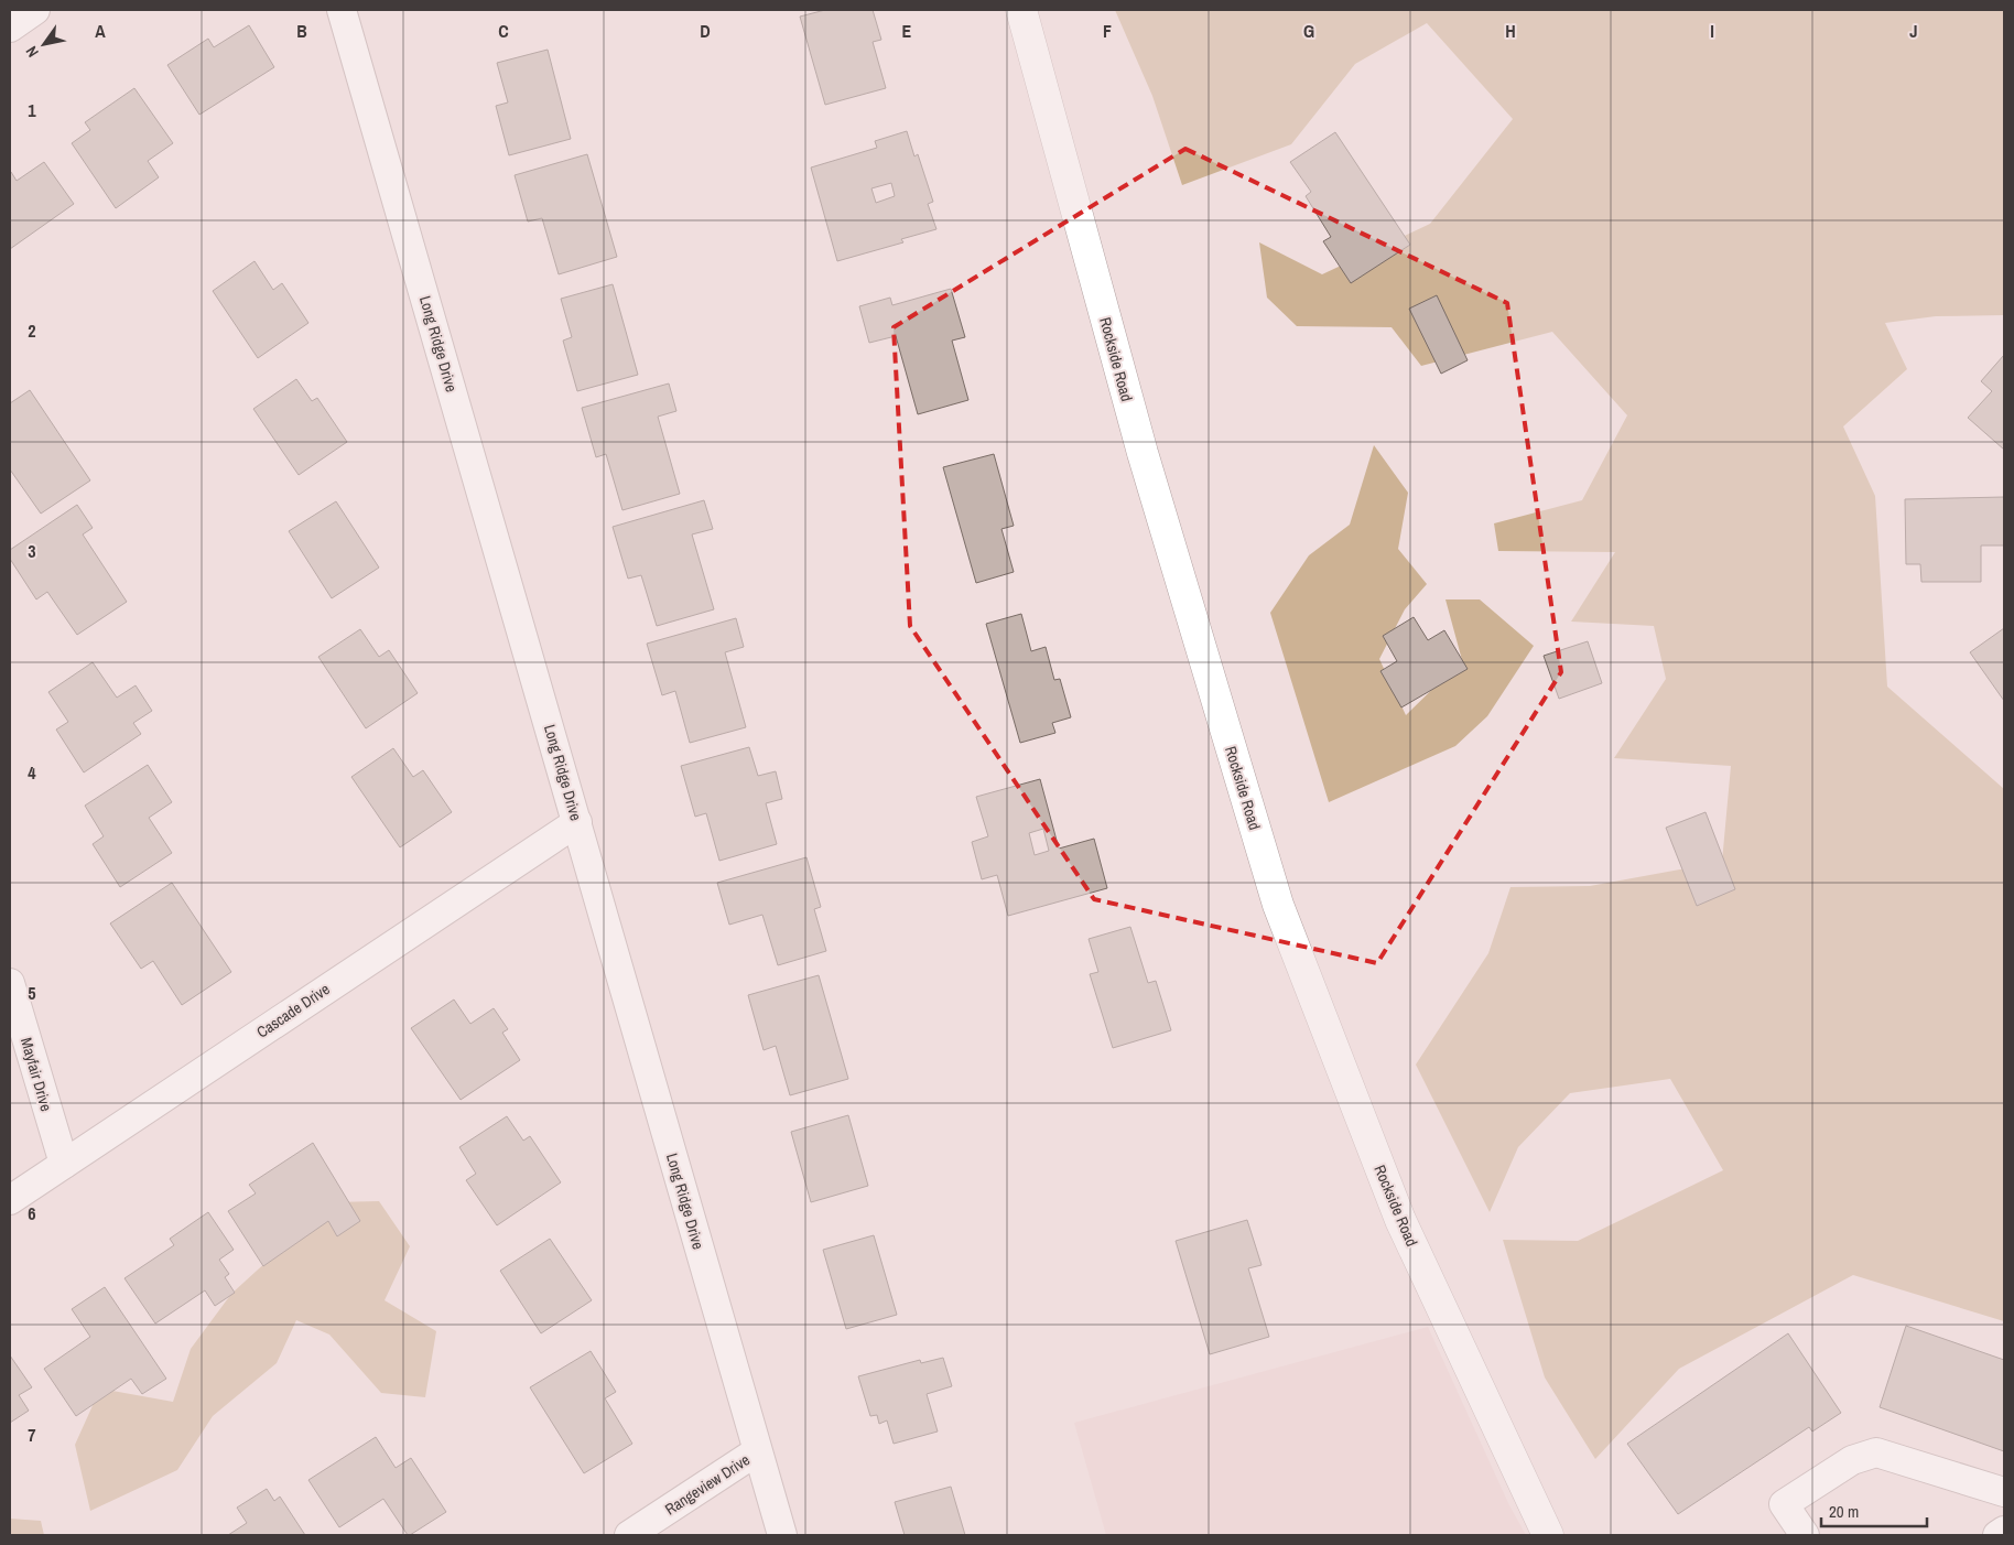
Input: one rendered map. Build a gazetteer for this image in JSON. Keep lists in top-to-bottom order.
{
  "streets": {
    "main road": ["Rockside Road"],
    "street": [
      "Long Ridge Drive",
      "Cascade Drive",
      "Mayfair Drive",
      "Rangeview Drive"
    ]
  },
  "crossings": [
    ["Long Ridge Drive", "Cascade Drive"],
    ["Long Ridge Drive", "Rangeview Drive"],
    ["Cascade Drive", "Mayfair Drive"]
  ],
  "scale_bar": "20 m",
  "north": "bottom left",
  "grid": {
    "columns": [
      "A",
      "B",
      "C",
      "D",
      "E",
      "F",
      "G",
      "H",
      "I",
      "J"
    ],
    "rows": [
      "1",
      "2",
      "3",
      "4",
      "5",
      "6",
      "7"
    ]
  }
}
